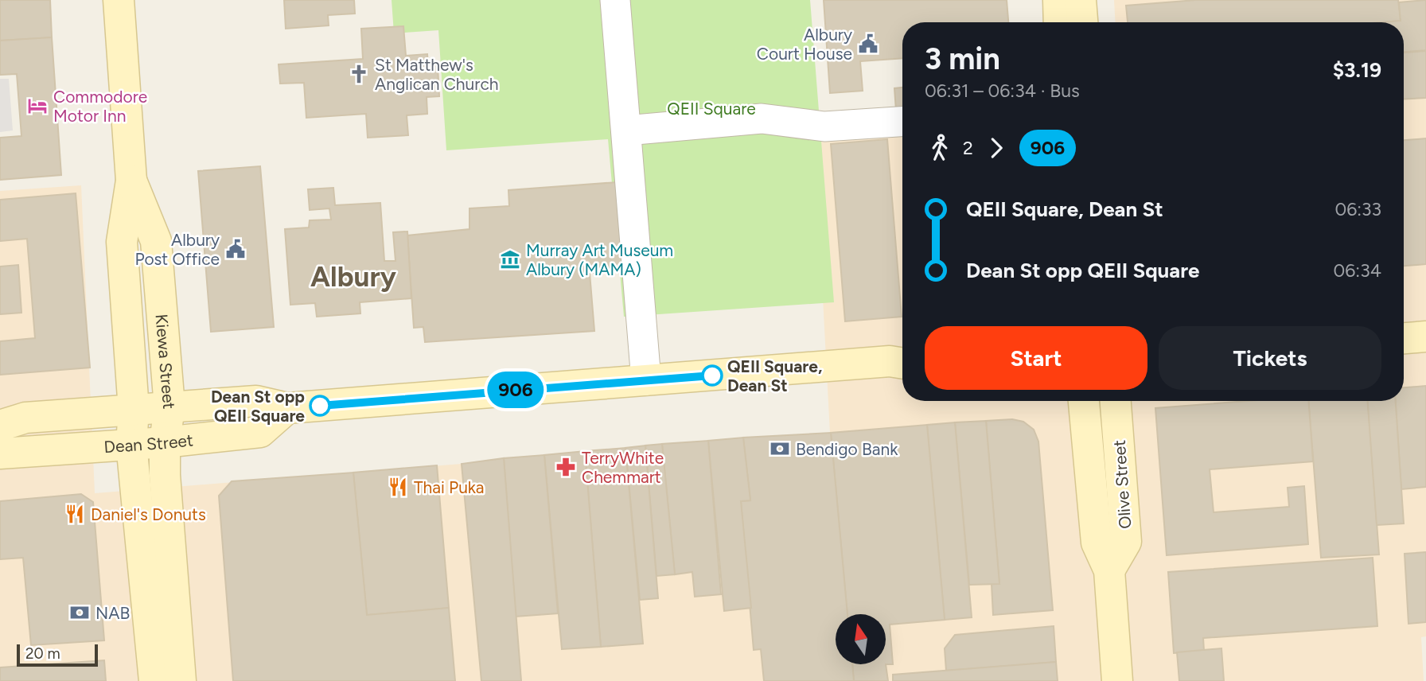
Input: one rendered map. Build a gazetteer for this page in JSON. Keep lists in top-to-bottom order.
{
  "streets": {
    "street": ["Kiewa Street", "Dean Street", "Olive Street"]
  },
  "crossings": [
    ["Kiewa Street", "Dean Street"]
  ],
  "districts": ["Albury"],
  "parks": ["QEII Square"],
  "places": {
    "public building": ["Albury Court House", "Albury Post Office"],
    "church": ["St Matthew's Anglican Church"],
    "hotel": ["Commodore Motor Inn"],
    "museum": ["Murray Art Museum Albury (MAMA)"],
    "other": ["QEII Square, Dean St", "Dean St opp QEII Square"],
    "bank": ["Bendigo Bank", "NAB"],
    "pharmacy": ["TerryWhite Chemmart"],
    "restaurant": ["Thai Puka", "Daniel's Donuts"]
  },
  "lines": ["bus line 906"],
  "scale_bar": "20 m",
  "north": "top",
  "page": {
    "on_map": "906",
    "heading": ["3 min", "06:31 – 06:34 · Bus", "$3.19"],
    "legs": ["2", "906"],
    "list": [
      {
        "name": "QEII Square, Dean St",
        "value": "06:33"
      },
      {
        "name": "Dean St opp QEII Square",
        "value": "06:34"
      }
    ],
    "buttons": ["Start", "Tickets"],
    "scale": "20 m"
  }
}
